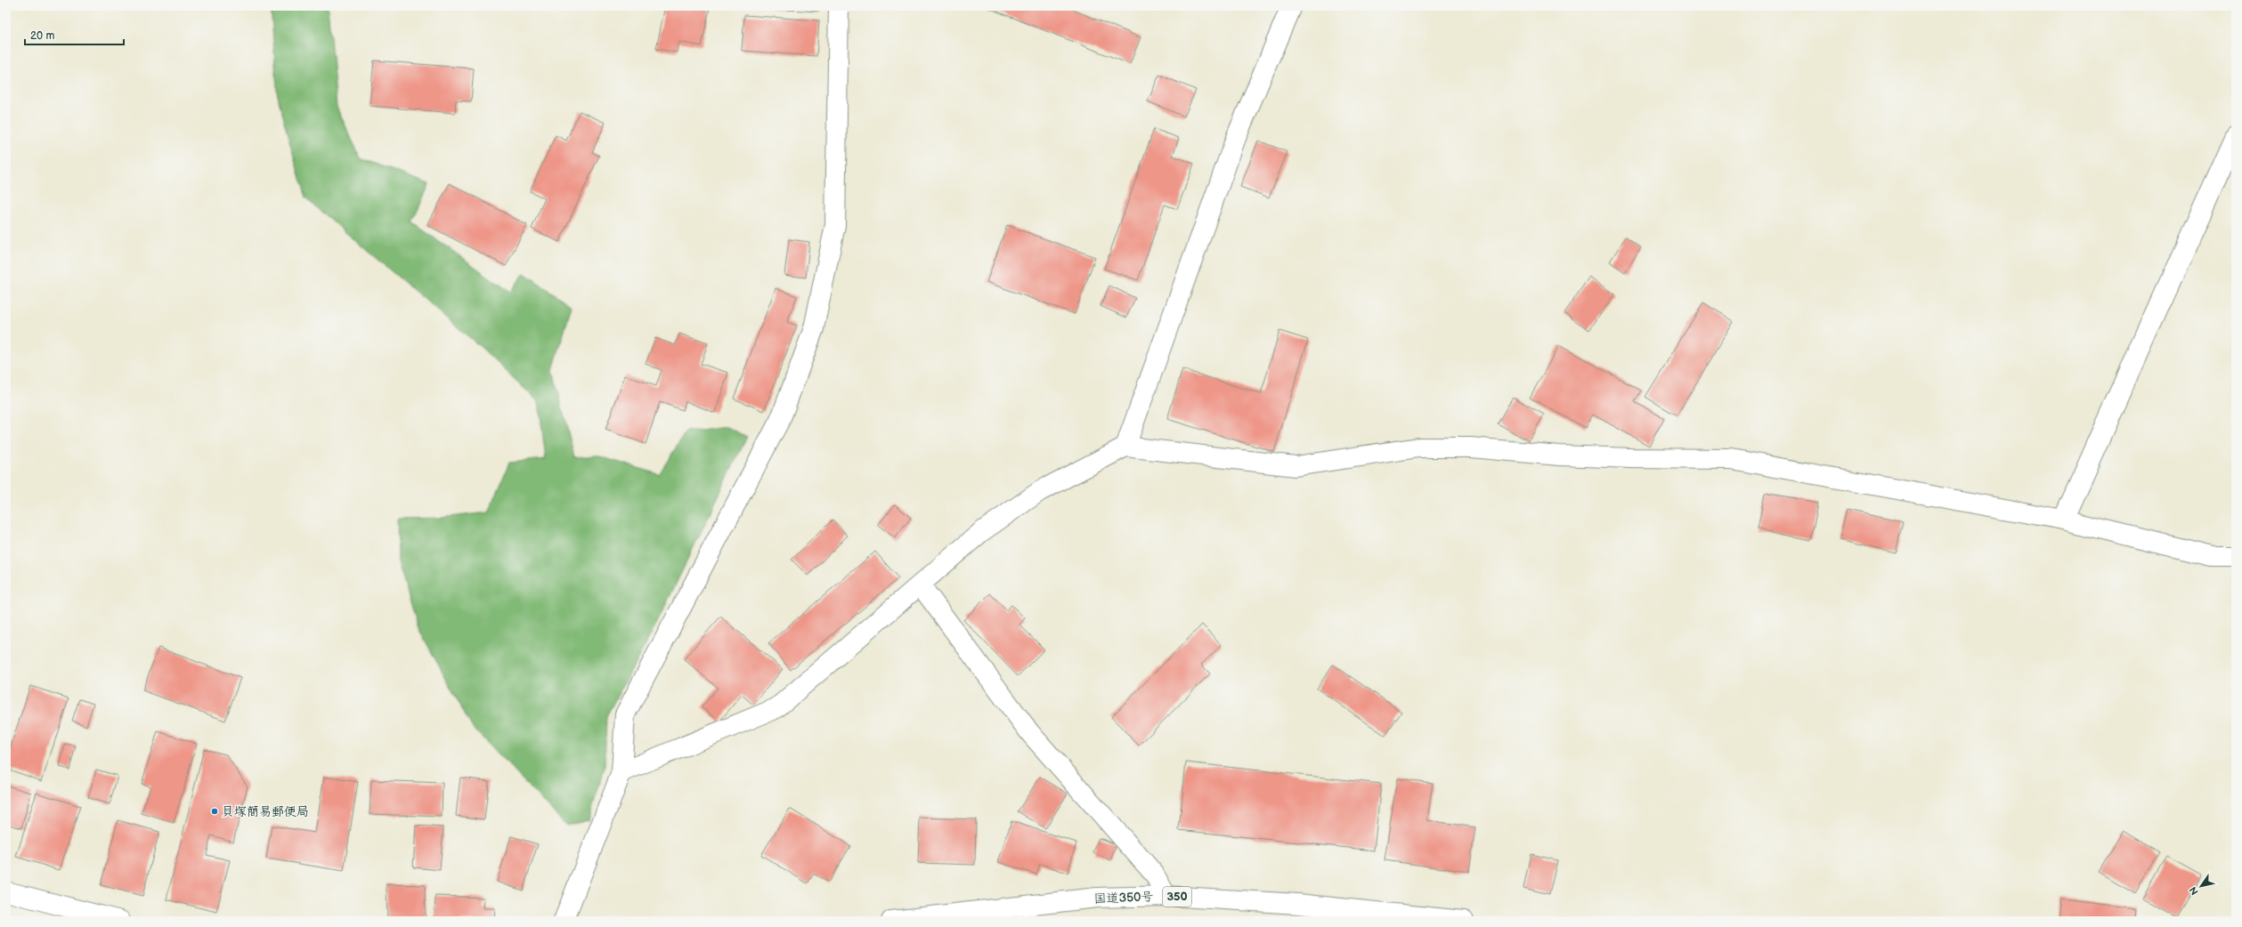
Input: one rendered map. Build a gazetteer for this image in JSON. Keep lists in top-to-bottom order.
{
  "streets": {
    "main road": ["350", "国道350号"]
  },
  "places": ["貝塚簡易郵便局"],
  "scale_bar": "20 m",
  "north": "bottom left"
}
